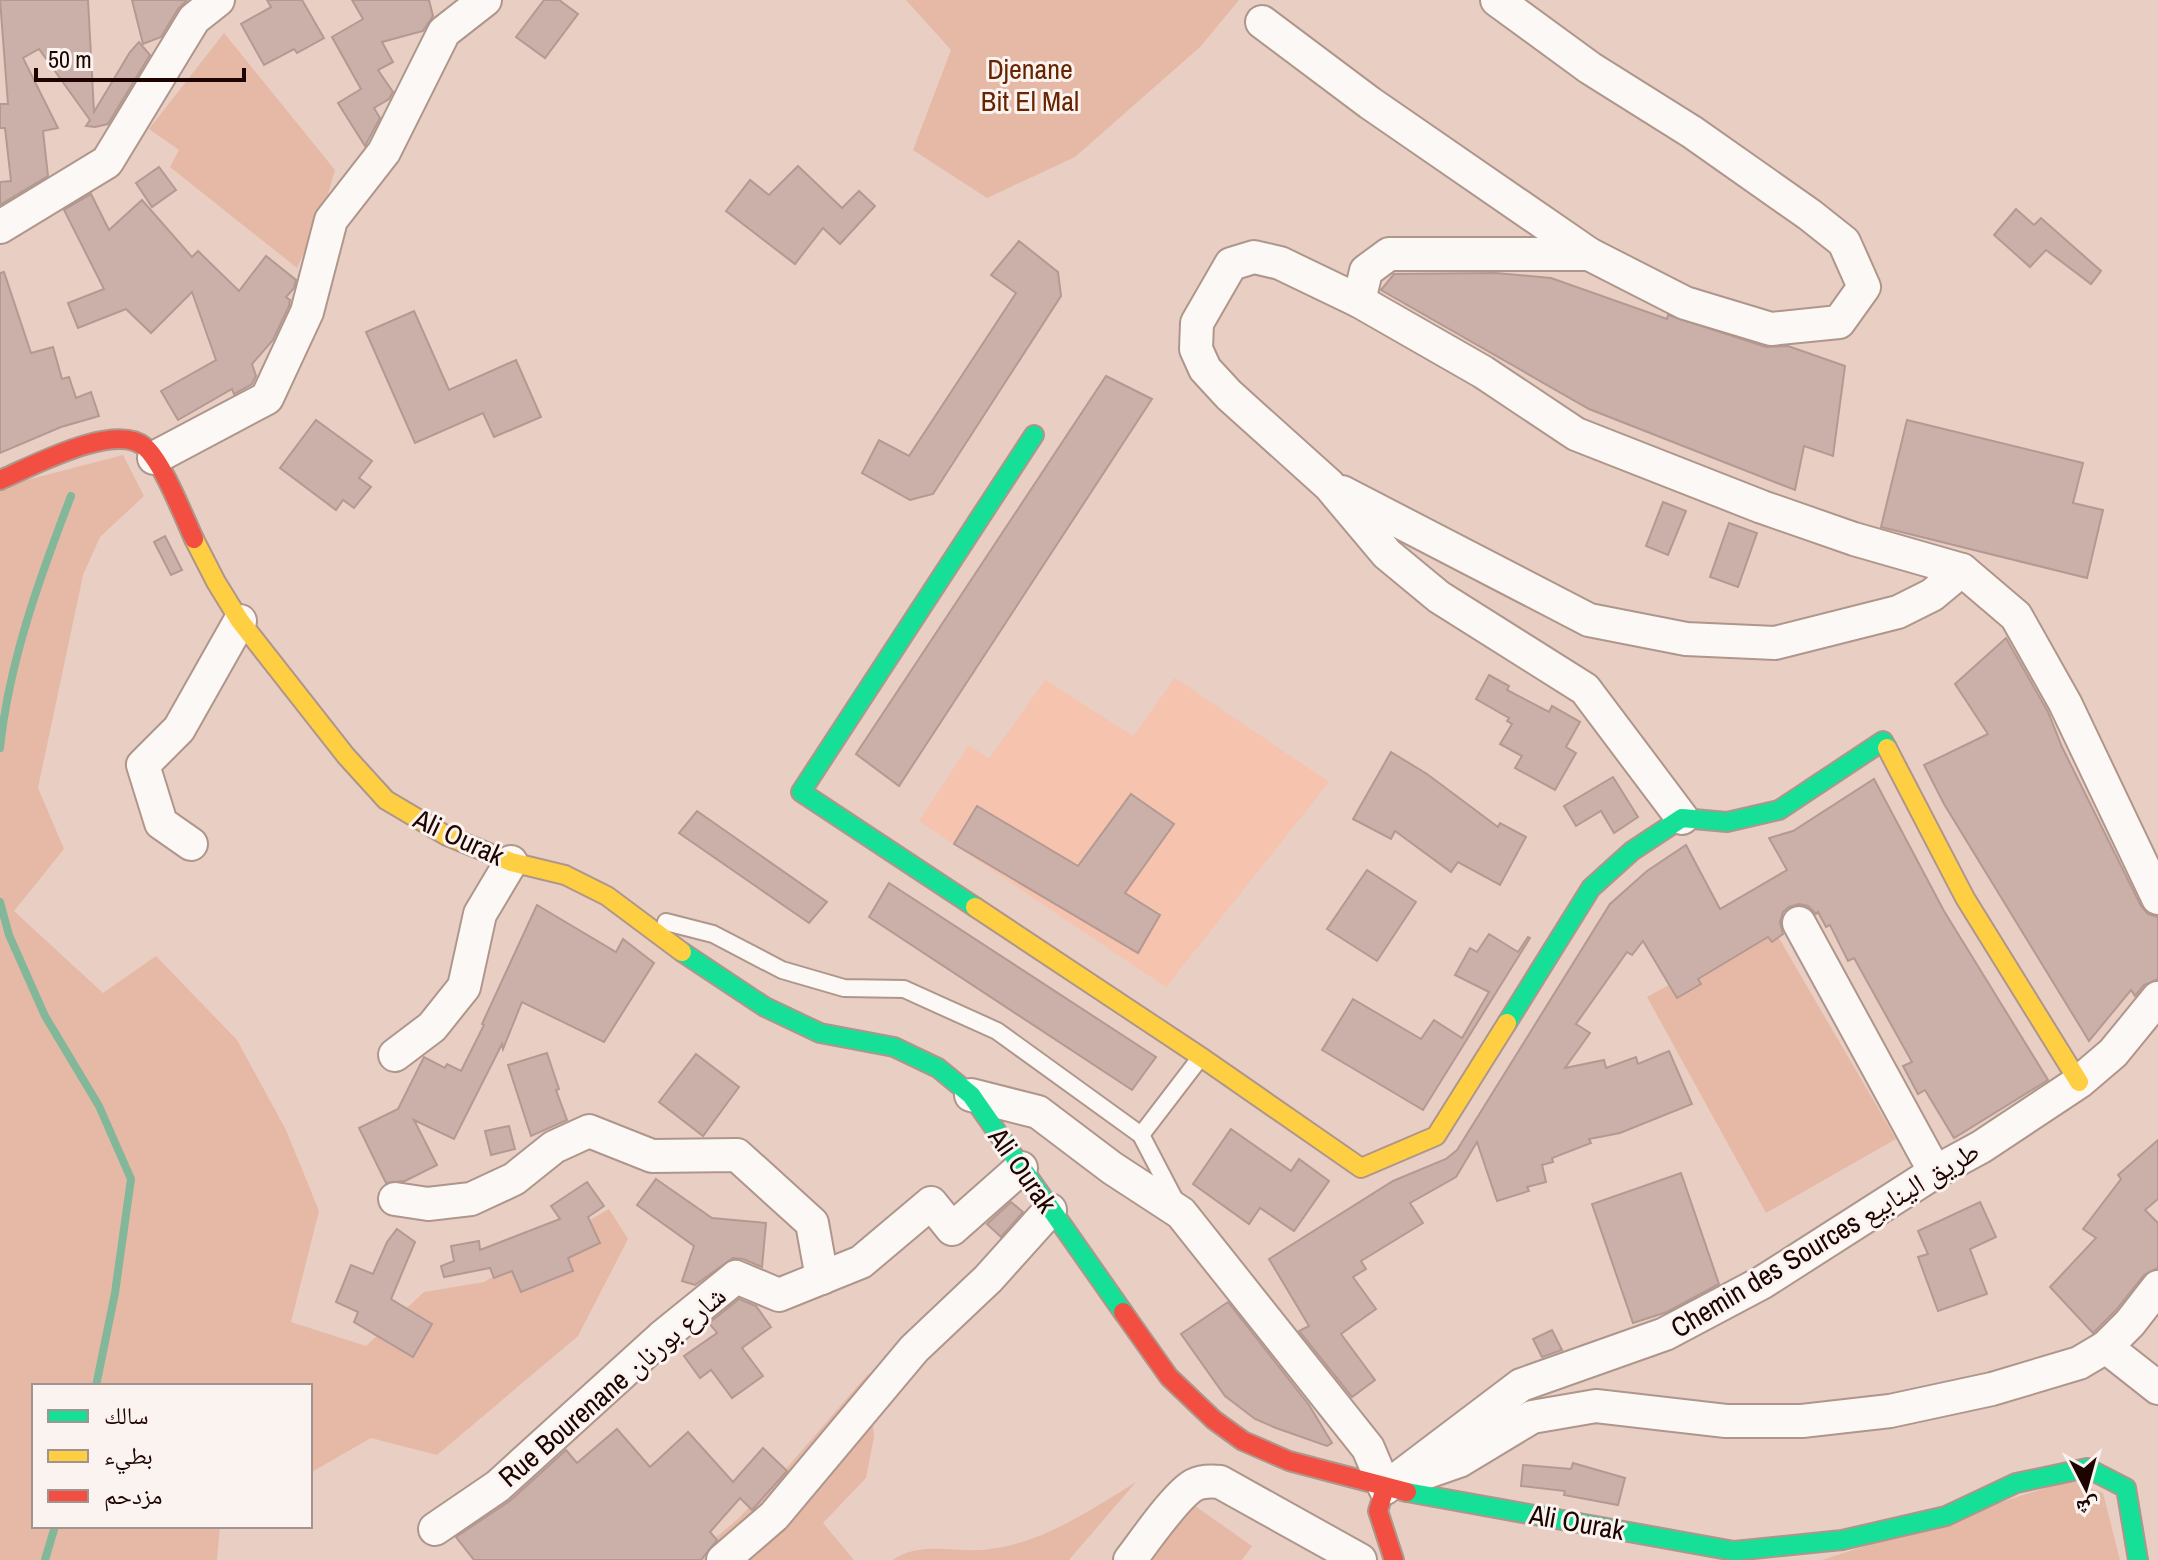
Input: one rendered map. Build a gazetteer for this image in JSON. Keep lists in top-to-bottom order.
{
  "streets": {
    "street": ["Ali Ourak", "Chemin des Sources طريق الينابيع", "Rue Bourenane شارع بورنان"]
  },
  "crossings": [
    ["Ali Ourak", "Chemin des Sources طريق الينابيع"],
    ["Ali Ourak", "Rue Bourenane شارع بورنان"]
  ],
  "parks": ["Djenane Bit El Mal"],
  "legend": ["سالك", "بطيء", "مزدحم"],
  "scale_bar": "50 m",
  "north": "bottom"
}
